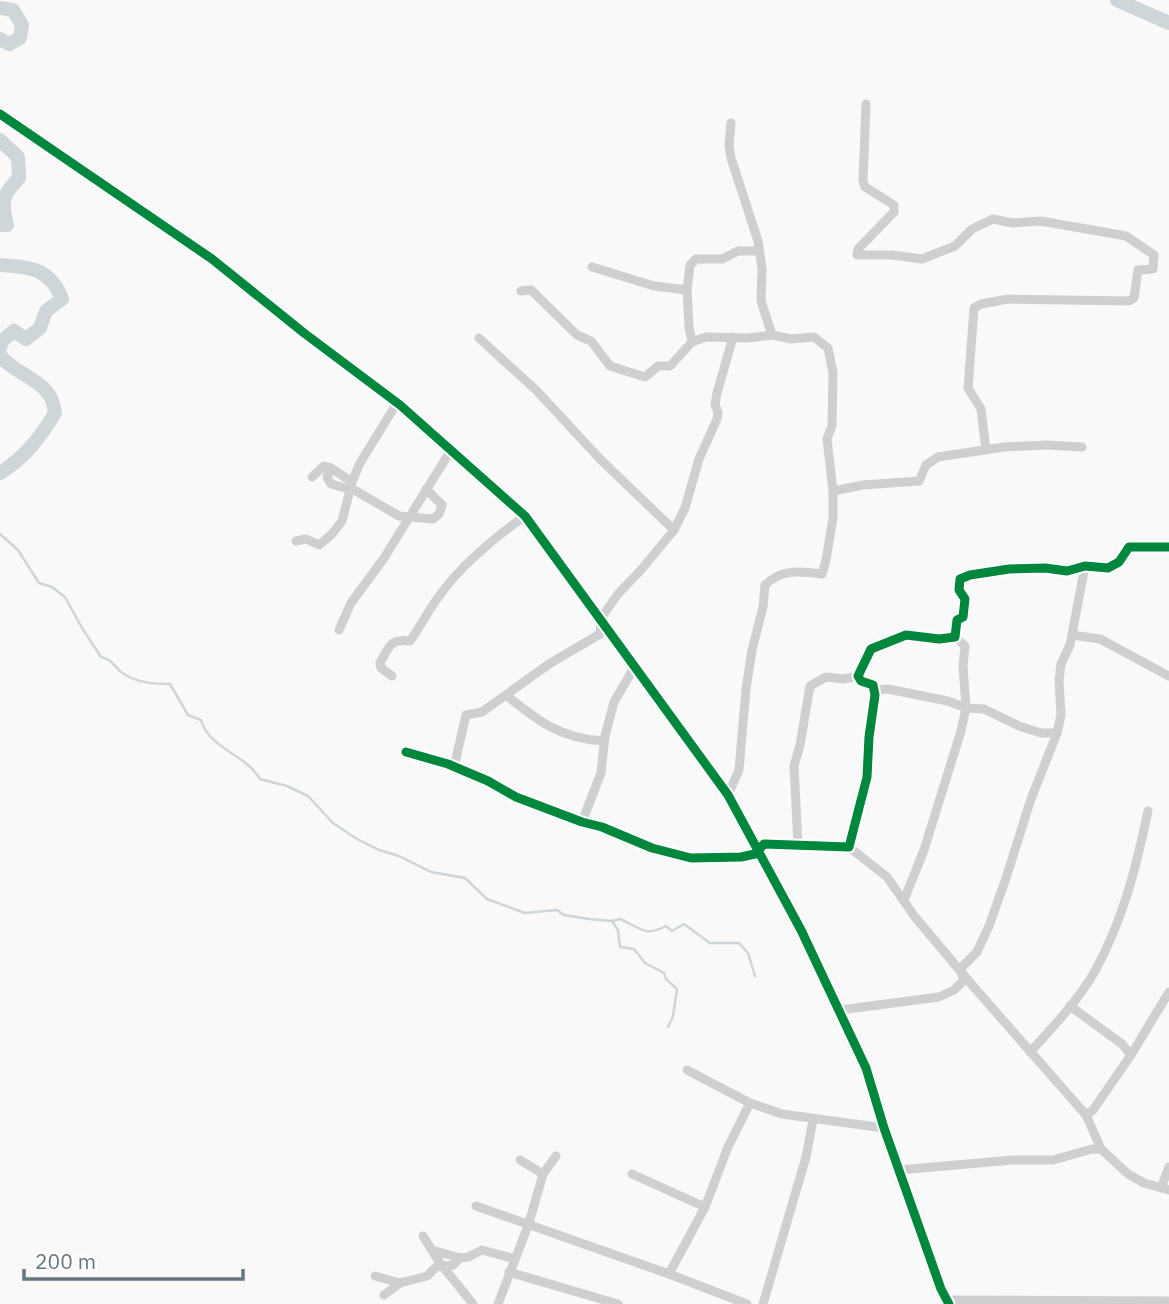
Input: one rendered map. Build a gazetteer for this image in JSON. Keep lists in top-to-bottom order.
{
  "scale_bar": "200 m"
}
